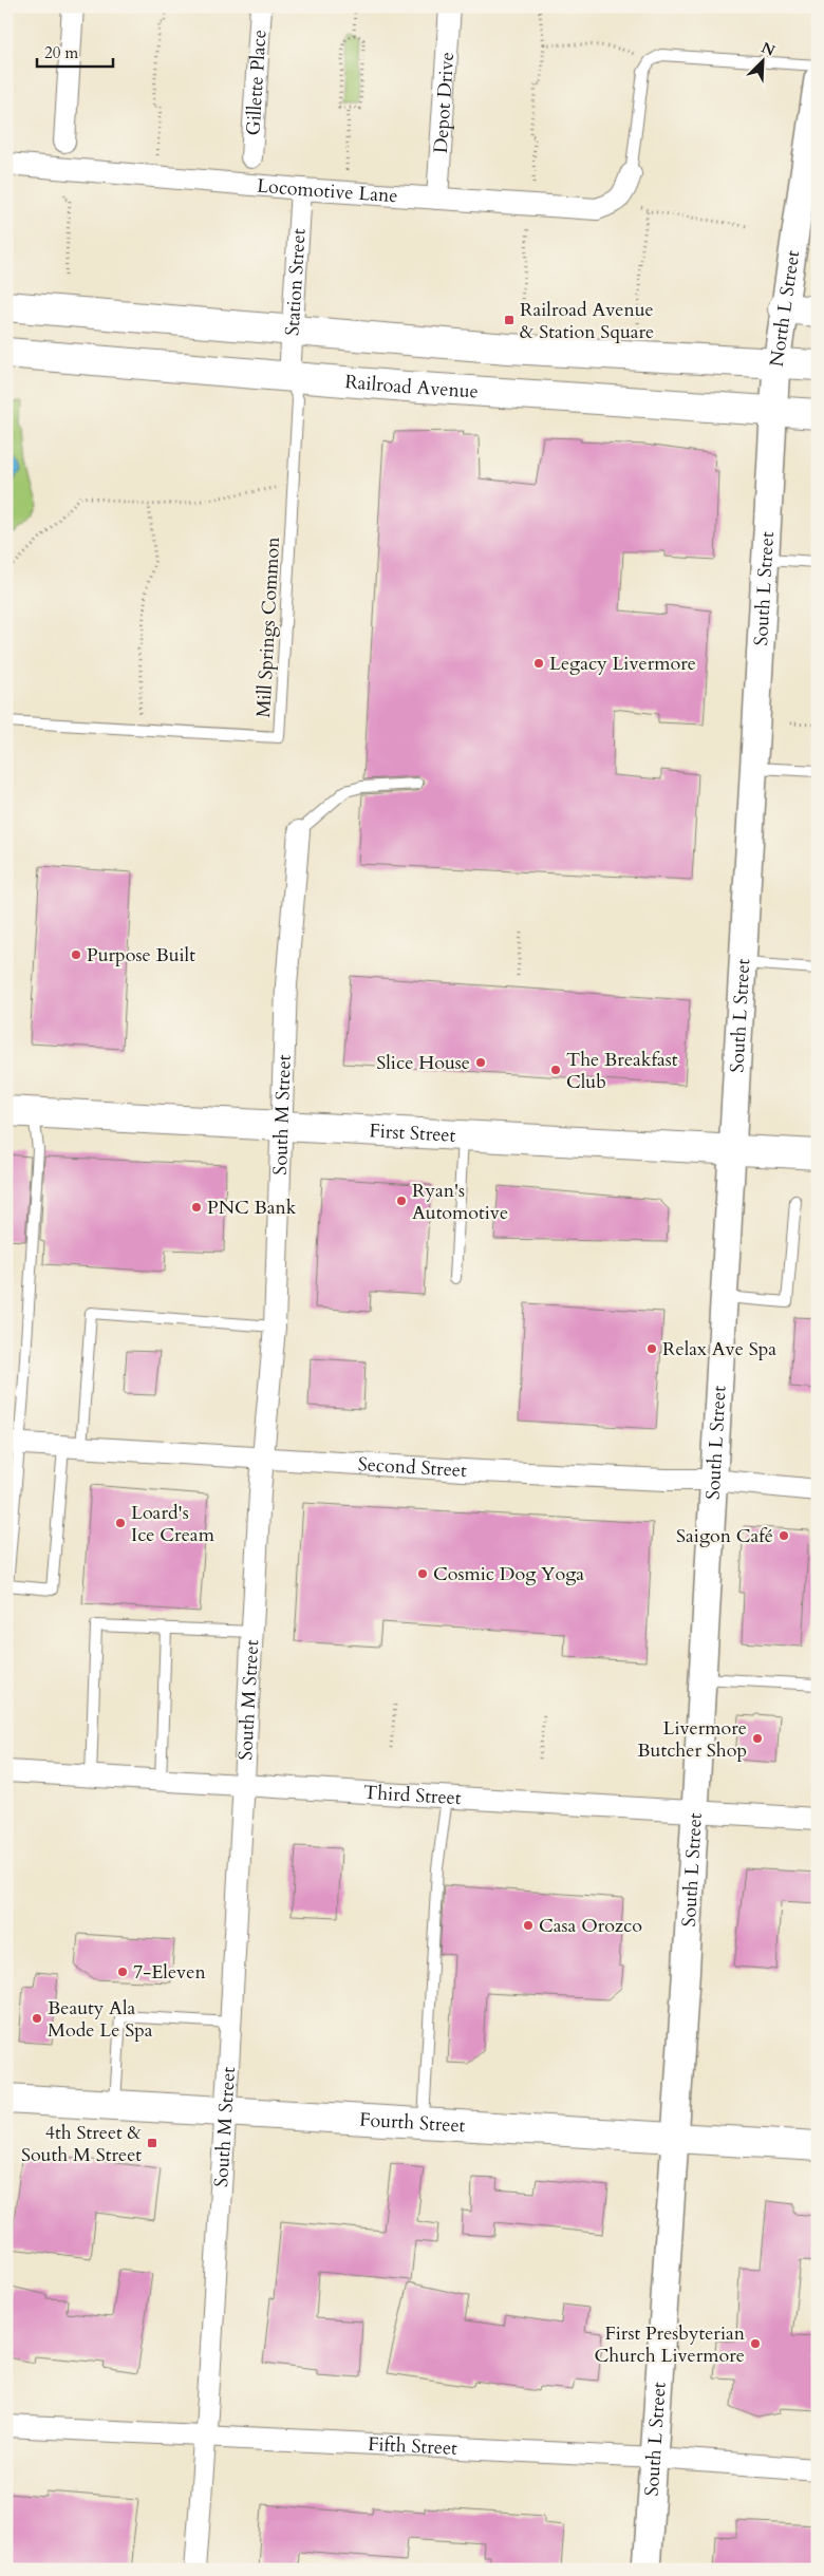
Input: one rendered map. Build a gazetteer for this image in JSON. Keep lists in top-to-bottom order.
{
  "streets": {
    "main road": ["Railroad Avenue", "First Street", "Fourth Street"],
    "street": [
      "Gillette Place",
      "Depot Drive",
      "Locomotive Lane",
      "Station Street",
      "North L Street",
      "South L Street",
      "South M Street",
      "Second Street",
      "Third Street",
      "Fifth Street"
    ],
    "lane": ["Mill Springs Common"]
  },
  "crossings": [
    ["Depot Drive", "Locomotive Lane"],
    ["Locomotive Lane", "Station Street"],
    ["Station Street", "Railroad Avenue"],
    ["Station Street", "Mill Springs Common"],
    ["North L Street", "Railroad Avenue"],
    ["North L Street", "South L Street"],
    ["Railroad Avenue", "South L Street"],
    ["Railroad Avenue", "Mill Springs Common"],
    ["South L Street", "First Street"],
    ["South L Street", "Second Street"],
    ["South L Street", "Third Street"],
    ["South L Street", "Fourth Street"],
    ["South L Street", "Fifth Street"],
    ["South M Street", "First Street"],
    ["South M Street", "Second Street"],
    ["South M Street", "Third Street"],
    ["South M Street", "Fourth Street"],
    ["South M Street", "Fifth Street"]
  ],
  "places": {
    "transit": ["Railroad Avenue & Station Square", "4th Street & South M Street"],
    "other": [
      "Legacy Livermore",
      "Purpose Built",
      "Slice House",
      "The Breakfast Club",
      "Ryan's Automotive",
      "PNC Bank",
      "Relax Ave Spa",
      "Loard's Ice Cream",
      "Saigon Café",
      "Cosmic Dog Yoga",
      "Livermore Butcher Shop",
      "Casa Orozco",
      "7-Eleven",
      "Beauty Ala Mode Le Spa",
      "First Presbyterian Church Livermore"
    ]
  },
  "scale_bar": "20 m",
  "north": "top right"
}
